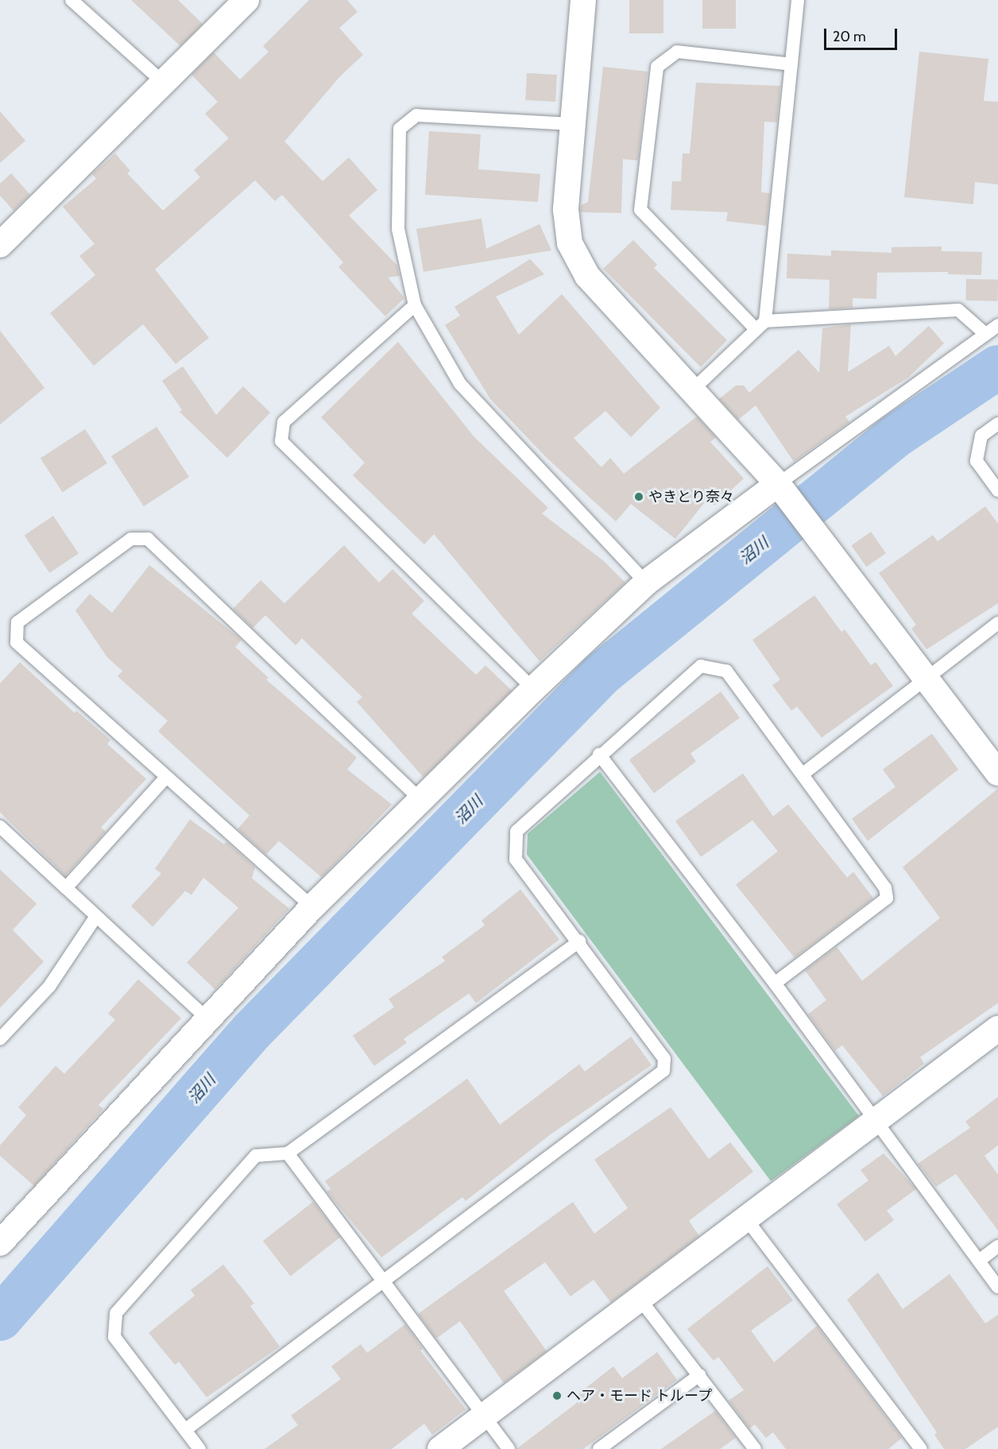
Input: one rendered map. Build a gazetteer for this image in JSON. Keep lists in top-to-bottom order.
{
  "water": ["沼川"],
  "places": ["やきとり奈々", "ヘア・モード トループ"],
  "scale_bar": "20 m"
}
